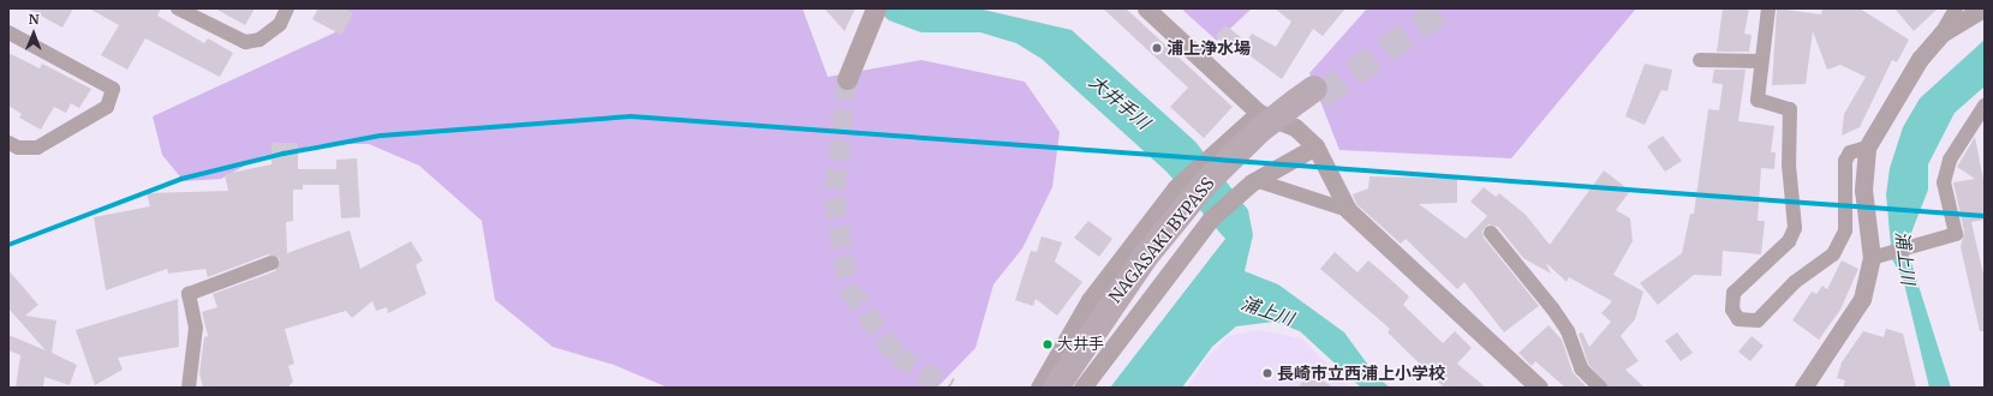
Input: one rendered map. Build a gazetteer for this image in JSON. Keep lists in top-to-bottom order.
{
  "streets": {
    "highway": ["NAGASAKI BYPASS"]
  },
  "water": ["大井手川", "浦上川"],
  "places": ["浦上浄水場", "大井手", "長崎市立西浦上小学校"],
  "north": "top"
}
